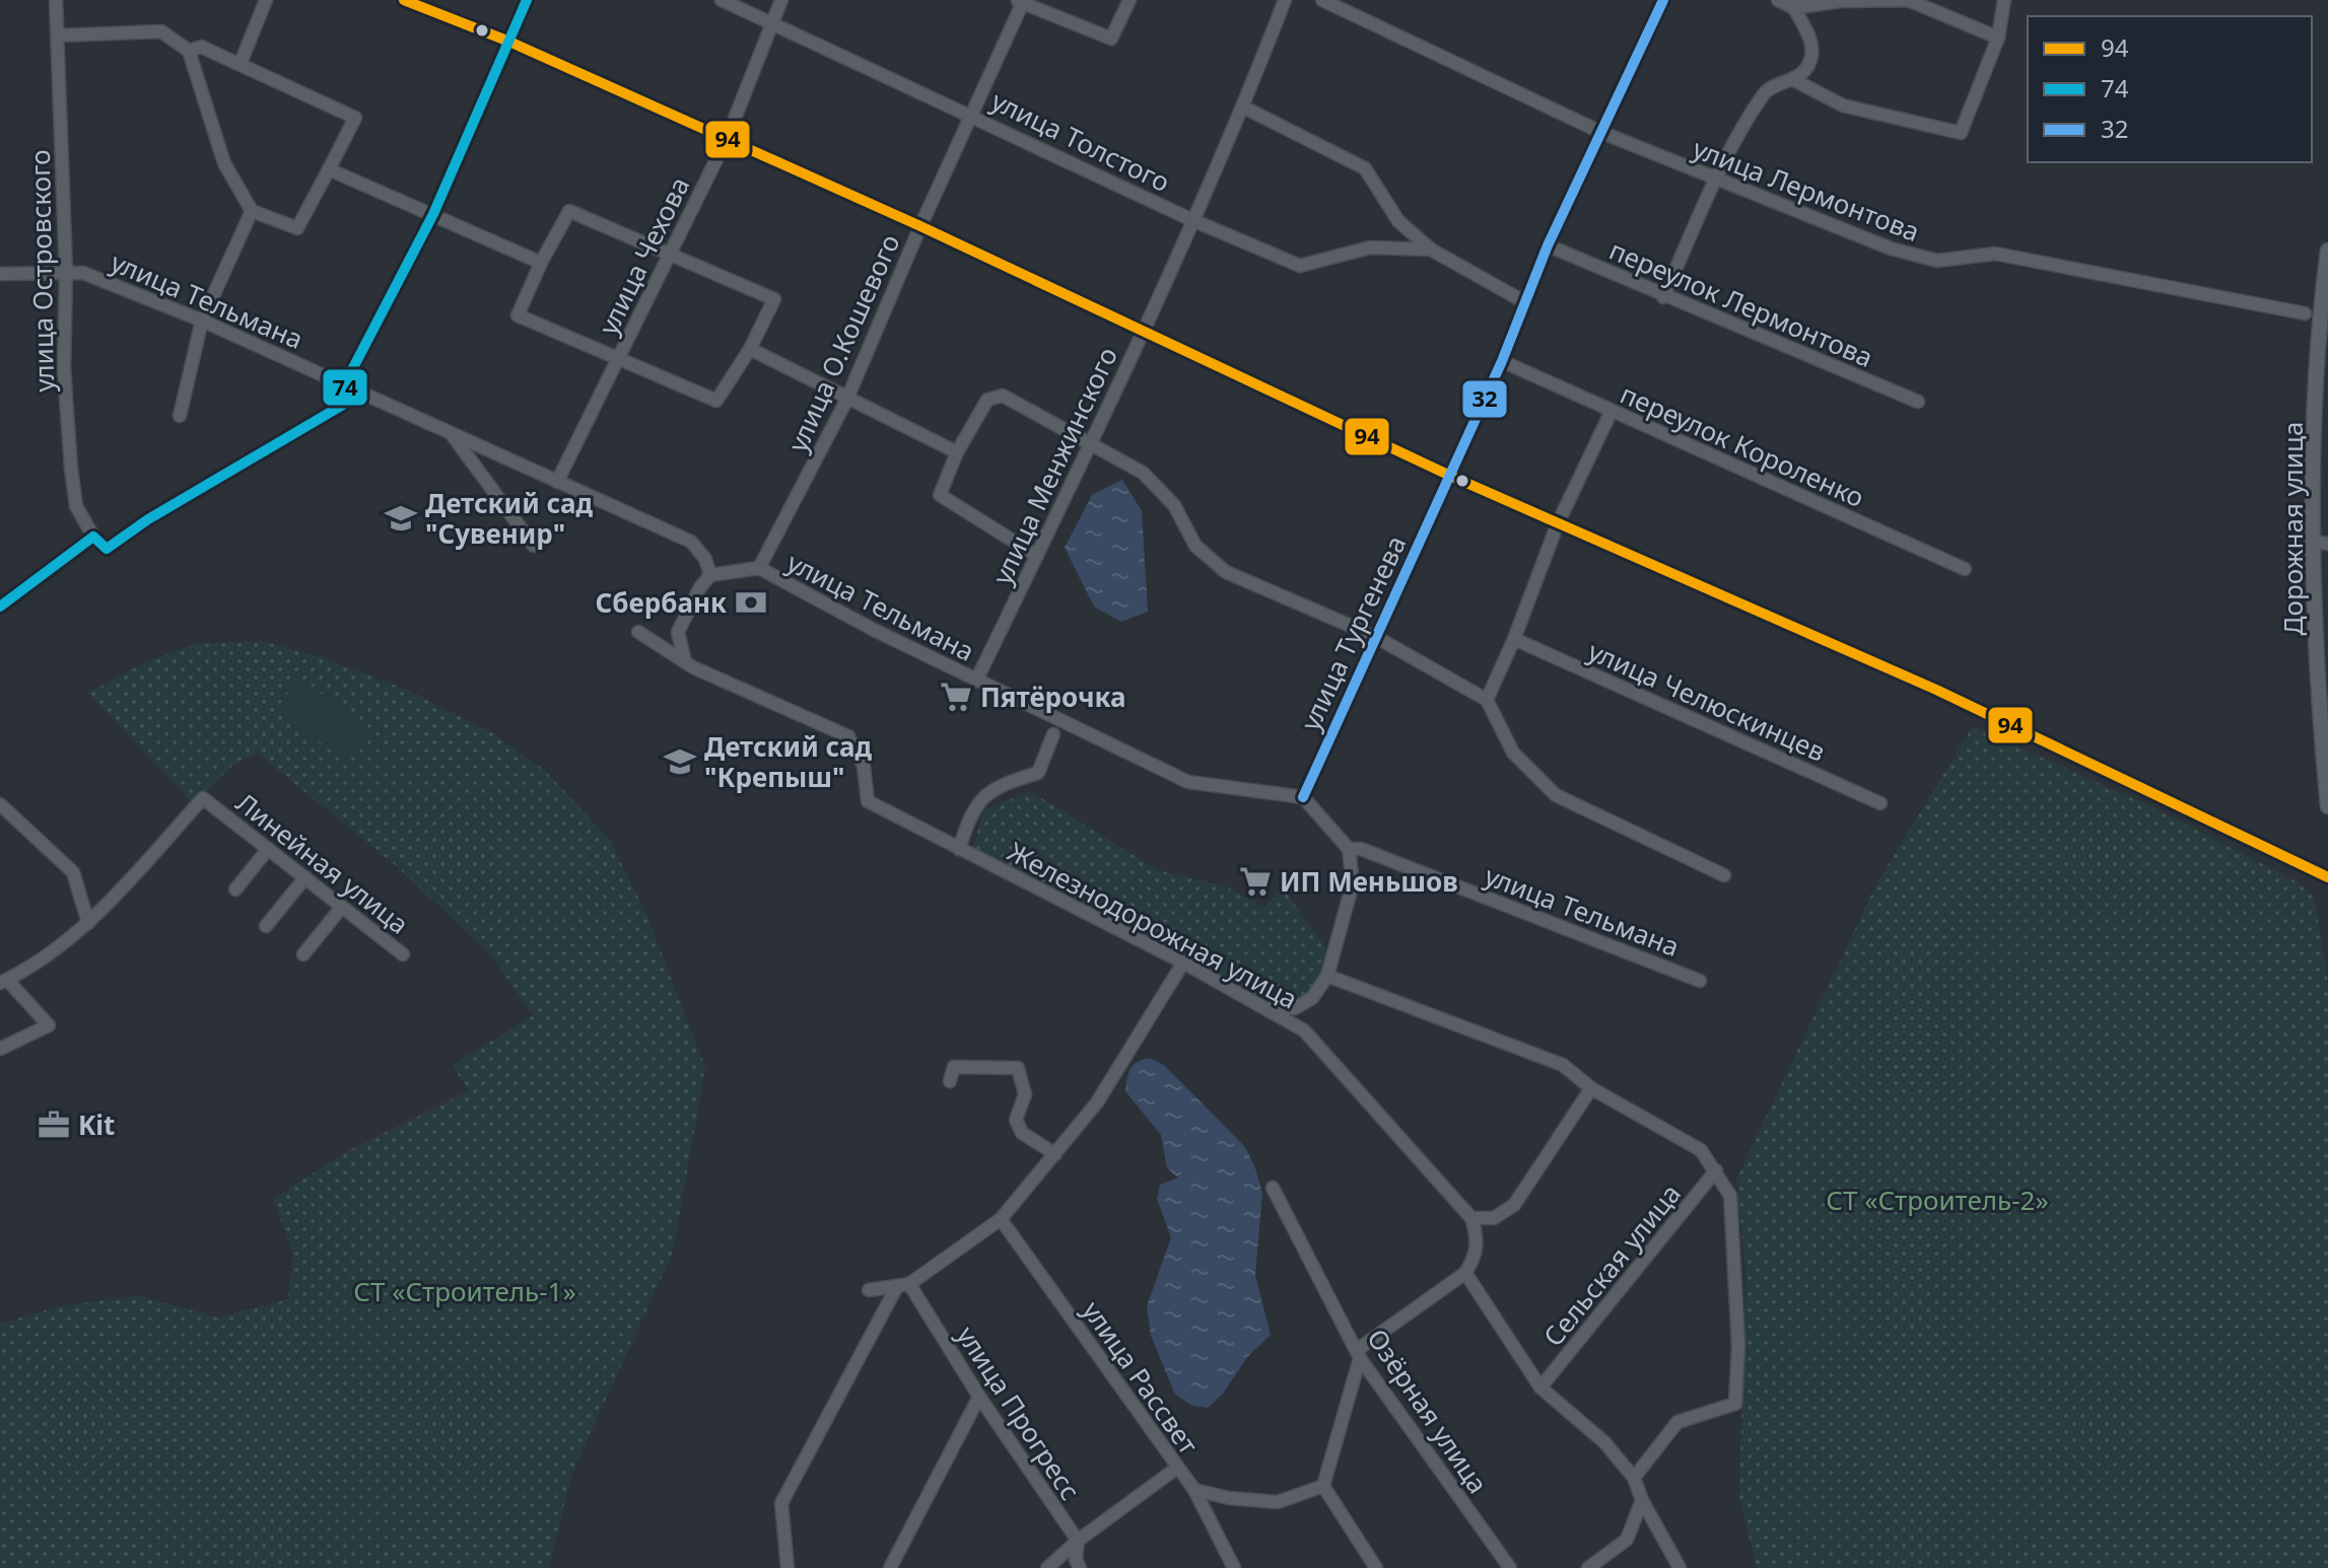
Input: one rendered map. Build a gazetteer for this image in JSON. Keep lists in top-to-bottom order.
{
  "streets": {
    "main road": ["Дорожная улица"],
    "street": [
      "улица Толстого",
      "улица Лермонтова",
      "улица Чехова",
      "улица Островского",
      "улица Тельмана",
      "переулок Лермонтова",
      "улица О.Кошевого",
      "переулок Короленко",
      "улица Менжинского",
      "улица Тургенева",
      "улица Челюскинцев",
      "Линейная улица",
      "Железнодорожная улица",
      "Сельская улица",
      "улица Рассвет",
      "Озёрная улица",
      "улица Прогресс"
    ]
  },
  "crossings": [
    ["улица Толстого", "улица Чехова"],
    ["улица Толстого", "улица О.Кошевого"],
    ["улица Толстого", "улица Менжинского"],
    ["улица Толстого", "улица Тургенева"],
    ["улица Лермонтова", "улица Тургенева"],
    ["улица Чехова", "улица Тельмана"],
    ["улица Островского", "улица Тельмана"],
    ["улица Тельмана", "улица О.Кошевого"],
    ["улица Тельмана", "улица Менжинского"],
    ["улица Тельмана", "улица Тургенева"],
    ["улица Тельмана", "Железнодорожная улица"],
    ["переулок Лермонтова", "улица Тургенева"],
    ["переулок Короленко", "улица Тургенева"],
    ["Железнодорожная улица", "Сельская улица"]
  ],
  "parks": ["СТ «Строитель-2»", "СТ «Строитель-1»"],
  "places": {
    "school or university": ["Детский сад \"Сувенир\"", "Детский сад \"Крепыш\""],
    "bank": ["Сбербанк"],
    "supermarket": ["Пятёрочка", "ИП Меньшов"],
    "office": ["Kit"]
  },
  "lines": ["transit line 94", "transit line 74", "transit line 32"],
  "legend": ["94", "74", "32"]
}
